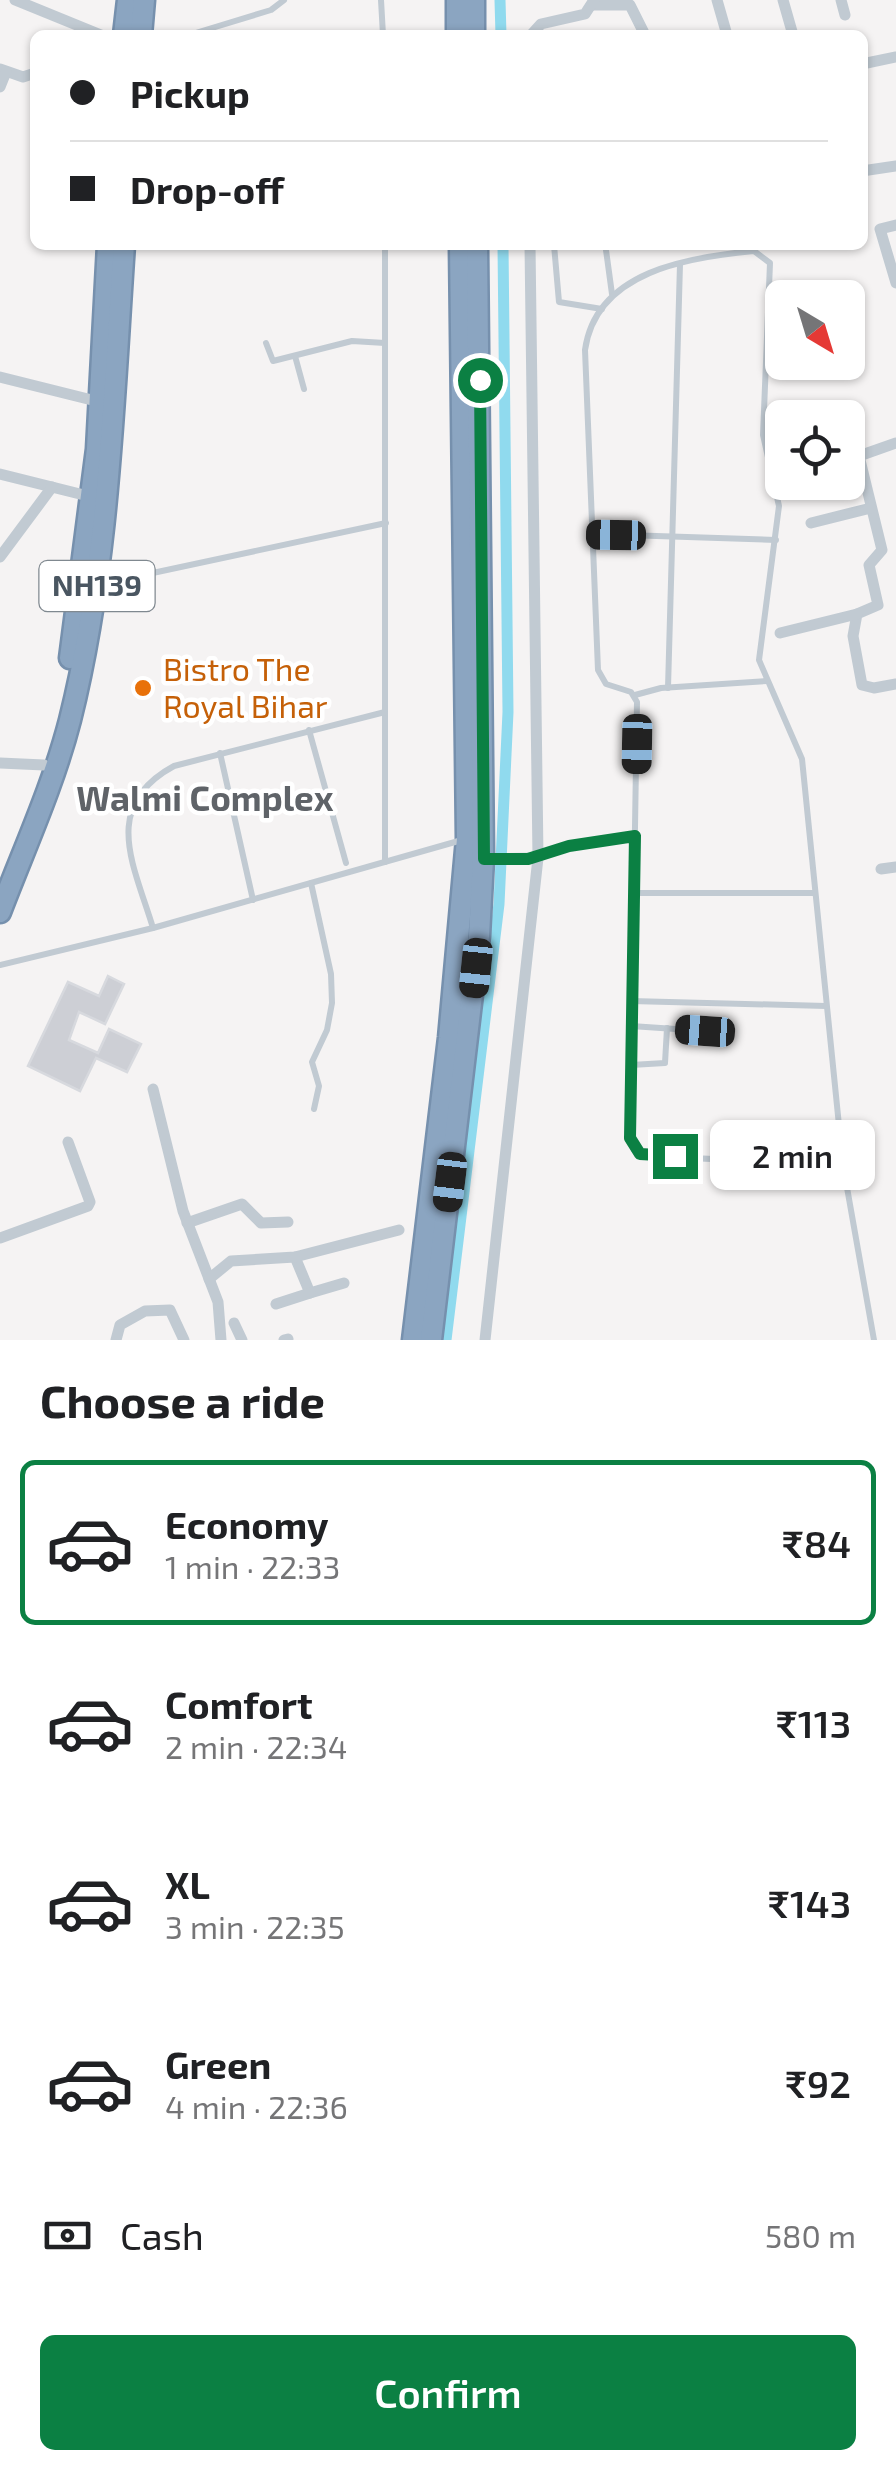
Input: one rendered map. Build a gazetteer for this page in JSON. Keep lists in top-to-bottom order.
{
  "streets": {
    "highway": ["NH139"]
  },
  "districts": ["Walmi Complex"],
  "places": ["Bistro The Royal Bihar"],
  "north": "bottom right",
  "page": {
    "banner": ["Pickup", "Drop-off"],
    "bubble": "2 min",
    "heading": "Choose a ride",
    "list": [
      {
        "name": "Economy",
        "note": "1 min · 22:33",
        "value": "₹84"
      },
      {
        "name": "Comfort",
        "note": "2 min · 22:34",
        "value": "₹113"
      },
      {
        "name": "XL",
        "note": "3 min · 22:35",
        "value": "₹143"
      },
      {
        "name": "Green",
        "note": "4 min · 22:36",
        "value": "₹92"
      }
    ],
    "pay": ["Cash", "580 m"],
    "buttons": "Confirm"
  }
}
